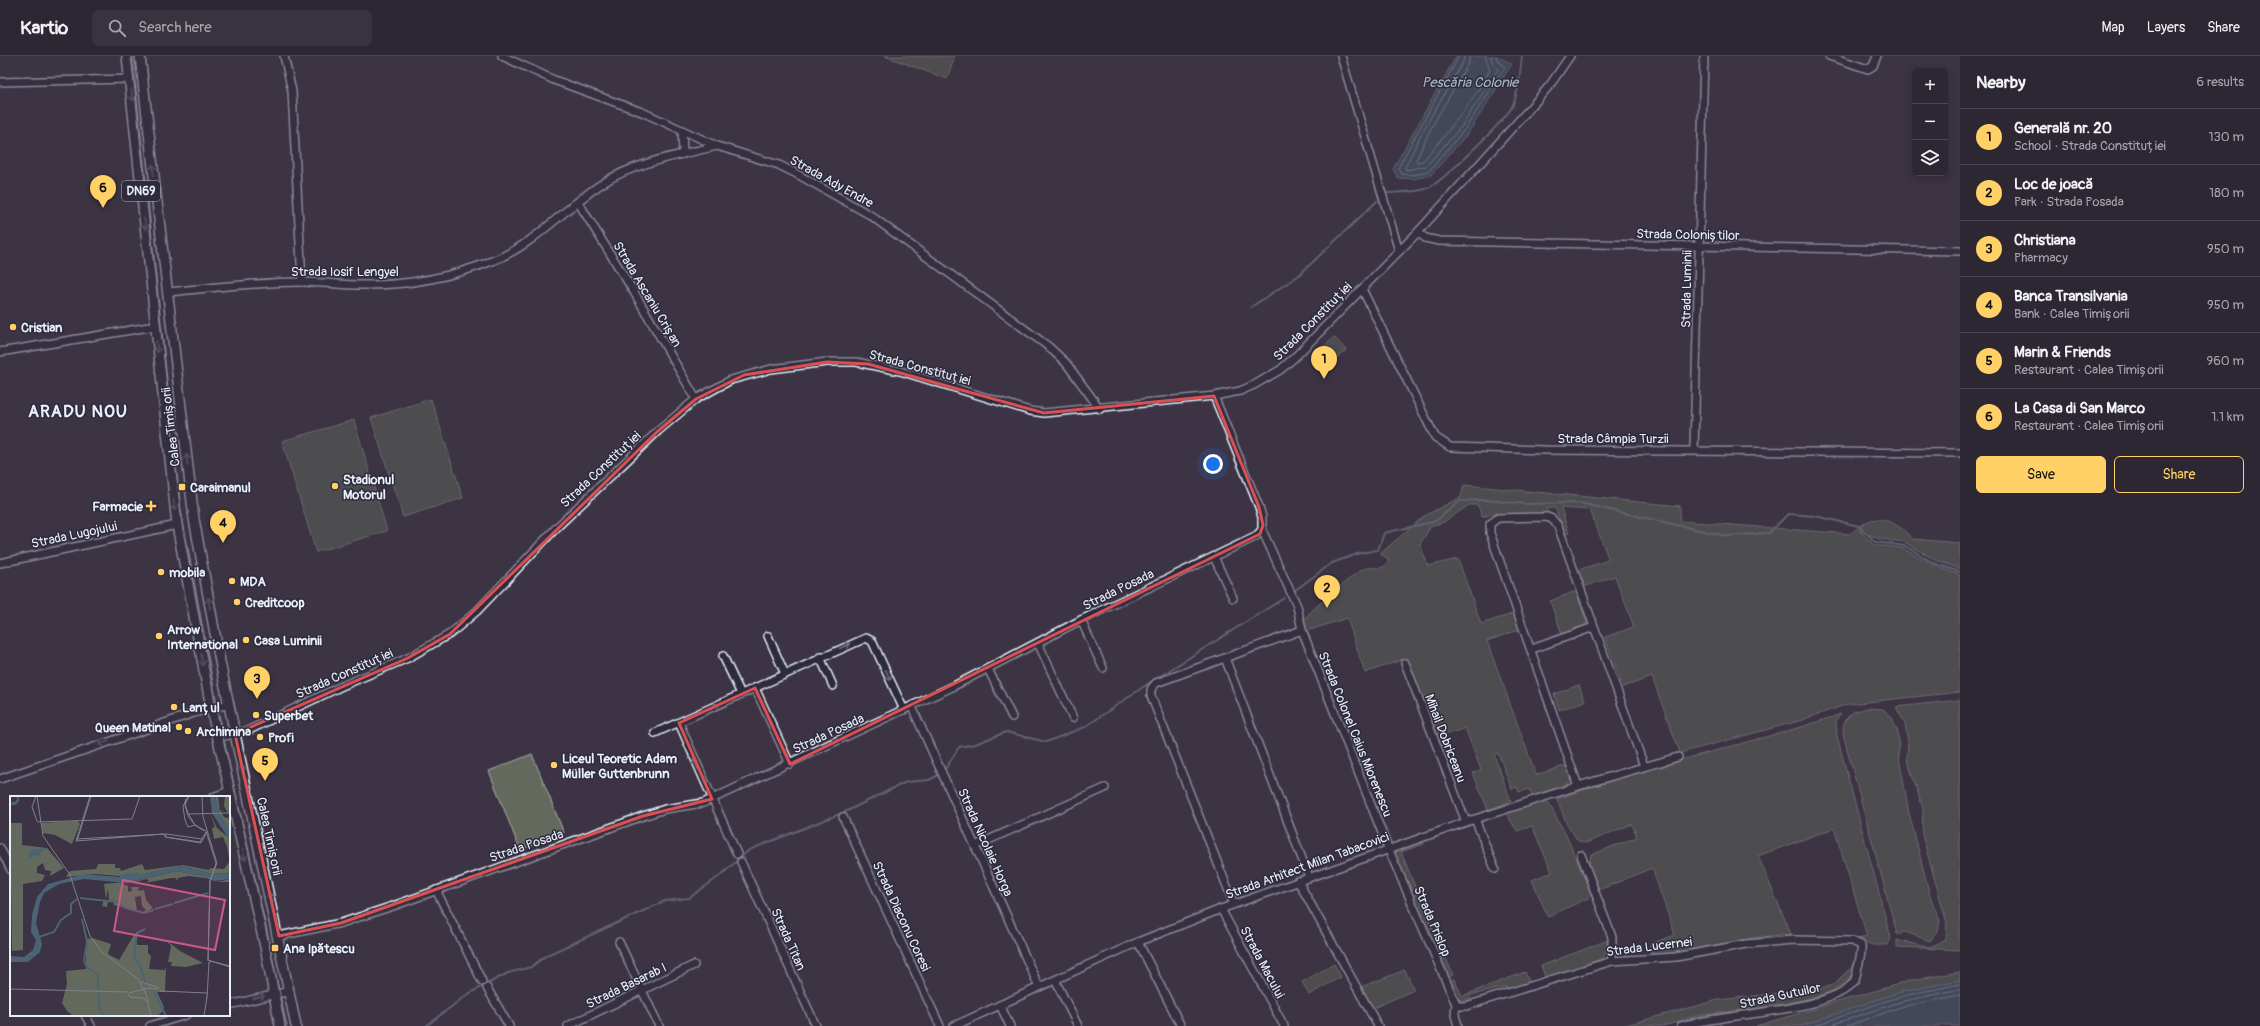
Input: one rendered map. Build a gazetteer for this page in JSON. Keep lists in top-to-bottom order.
{
  "streets": {
    "main road": ["DN69", "Calea Timișorii"],
    "street": [
      "Strada Ady Endre",
      "Strada Coloniștilor",
      "Strada Iosif Lengyel",
      "Strada Luminii",
      "Strada Ascaniu Crișan",
      "Strada Constituției",
      "Strada Câmpia Turzii",
      "Strada Lugojului",
      "Strada Posada",
      "Strada Colonel Caius Miorenescu",
      "Mihail Dobriceanu",
      "Strada Nicolaie Horga",
      "Strada Arhitect Milan Tabacovici",
      "Strada Diaconu Coresi",
      "Strada Prislop",
      "Strada Titan",
      "Strada Lucernei",
      "Strada Macului",
      "Strada Basarab I",
      "Strada Gutuilor"
    ]
  },
  "crossings": [
    ["Strada Ady Endre", "Strada Iosif Lengyel"],
    ["Strada Ady Endre", "Strada Constituției"],
    ["Strada Coloniștilor", "Strada Luminii"],
    ["Strada Coloniștilor", "Strada Constituției"],
    ["Strada Iosif Lengyel", "Strada Ascaniu Crișan"],
    ["Strada Iosif Lengyel", "Calea Timișorii"],
    ["Strada Luminii", "Strada Câmpia Turzii"],
    ["Strada Ascaniu Crișan", "Strada Constituției"],
    ["Strada Constituției", "Calea Timișorii"],
    ["Strada Constituției", "Strada Câmpia Turzii"],
    ["Calea Timișorii", "Strada Lugojului"],
    ["Calea Timișorii", "Strada Posada"],
    ["Strada Posada", "Strada Nicolaie Horga"],
    ["Strada Colonel Caius Miorenescu", "Strada Arhitect Milan Tabacovici"],
    ["Strada Colonel Caius Miorenescu", "Strada Prislop"],
    ["Mihail Dobriceanu", "Strada Arhitect Milan Tabacovici"],
    ["Strada Nicolaie Horga", "Strada Arhitect Milan Tabacovici"],
    ["Strada Arhitect Milan Tabacovici", "Strada Prislop"],
    ["Strada Arhitect Milan Tabacovici", "Strada Macului"],
    ["Strada Prislop", "Strada Lucernei"],
    ["Strada Lucernei", "Strada Gutuilor"]
  ],
  "districts": ["ARADU NOU"],
  "water": ["Pescăria Colonie"],
  "places": {
    "other": [
      "Cristian",
      "Stadionul Motorul",
      "mobila",
      "MDA",
      "Creditcoop",
      "Arrow International",
      "Casa Luminii",
      "Lanțul",
      "Superbet",
      "Queen Matinal",
      "Archimina",
      "Profi",
      "Liceul Teoretic Adam Müller Guttenbrunn"
    ],
    "transit": ["Caraimanul", "Ana Ipătescu"],
    "health": ["Farmacie"]
  },
  "page": {
    "header": "Kartio",
    "search": "Search here",
    "nav": ["Map", "Layers", "Share"],
    "heading": ["Nearby", "6 results"],
    "map_buttons": ["+", "−"],
    "list": [
      {
        "mark": "1",
        "name": "Generală nr. 20",
        "note": "School · Strada Constituției",
        "value": "130 m"
      },
      {
        "mark": "2",
        "name": "Loc de joacă",
        "note": "Park · Strada Posada",
        "value": "180 m"
      },
      {
        "mark": "3",
        "name": "Christiana",
        "note": "Pharmacy",
        "value": "950 m"
      },
      {
        "mark": "4",
        "name": "Banca Transilvania",
        "note": "Bank · Calea Timișorii",
        "value": "950 m"
      },
      {
        "mark": "5",
        "name": "Marin & Friends",
        "note": "Restaurant · Calea Timișorii",
        "value": "960 m"
      },
      {
        "mark": "6",
        "name": "La Casa di San Marco",
        "note": "Restaurant · Calea Timișorii",
        "value": "1.1 km"
      }
    ],
    "pins": [
      "6",
      "1",
      "4",
      "2",
      "3",
      "5"
    ],
    "buttons": ["Save", "Share"]
  }
}
